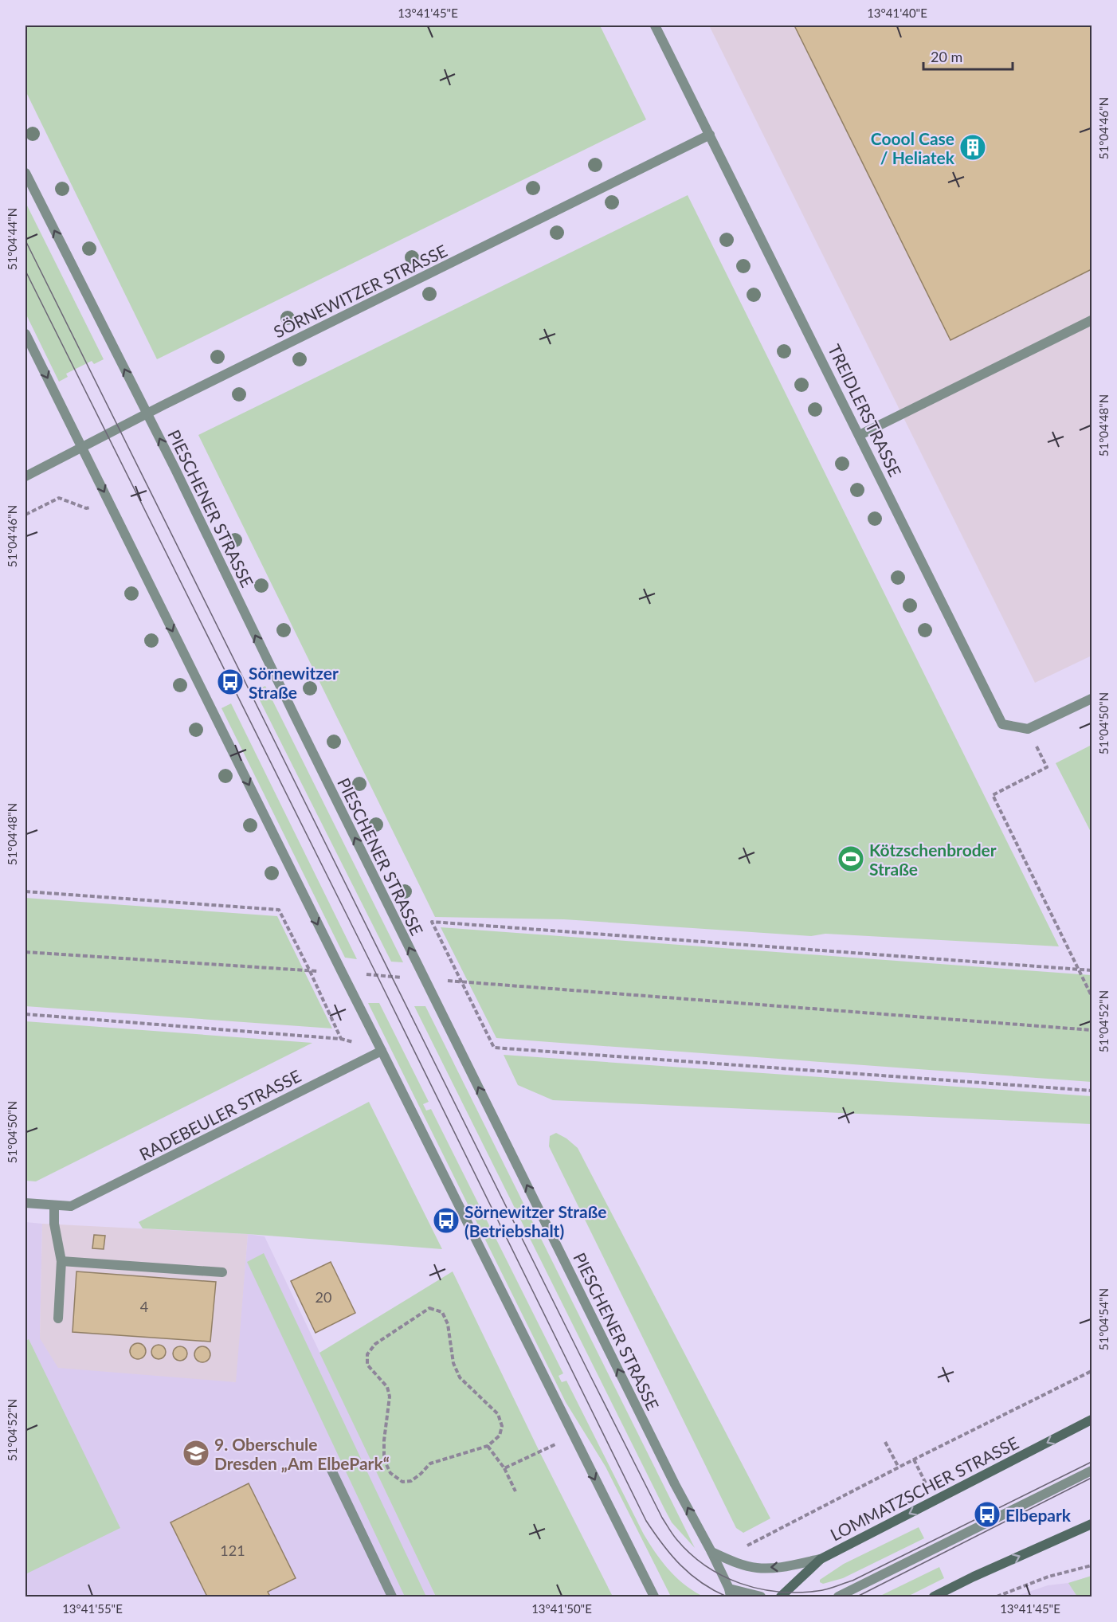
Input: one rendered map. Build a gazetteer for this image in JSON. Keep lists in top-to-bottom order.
{
  "streets": {
    "main road": ["LOMMATZSCHER STRASSE"],
    "street": [
      "SÖRNEWITZER STRASSE",
      "TREIDLERSTRASSE",
      "PIESCHENER STRASSE",
      "RADEBEULER STRASSE"
    ]
  },
  "crossings": [
    ["SÖRNEWITZER STRASSE", "TREIDLERSTRASSE"],
    ["SÖRNEWITZER STRASSE", "PIESCHENER STRASSE"]
  ],
  "one_way": ["LOMMATZSCHER STRASSE"],
  "places": {
    "building": ["Coool Case / Heliatek"],
    "bus stop": ["Sörnewitzer Straße", "Sörnewitzer Straße (Betriebshalt)", "Elbepark"],
    "sports": ["Kötzschenbroder Straße"],
    "school or university": ["9. Oberschule Dresden „Am ElbePark“"]
  },
  "house_numbers": ["20", "4", "121"],
  "scale_bar": "20 m",
  "coordinates": [
    "13°41'45\"E",
    "13°41'40\"E",
    "51°04'46\"N",
    "51°04'44\"N",
    "51°04'48\"N",
    "51°04'50\"N",
    "51°04'52\"N",
    "51°04'54\"N",
    "13°41'55\"E",
    "13°41'50\"E"
  ]
}
